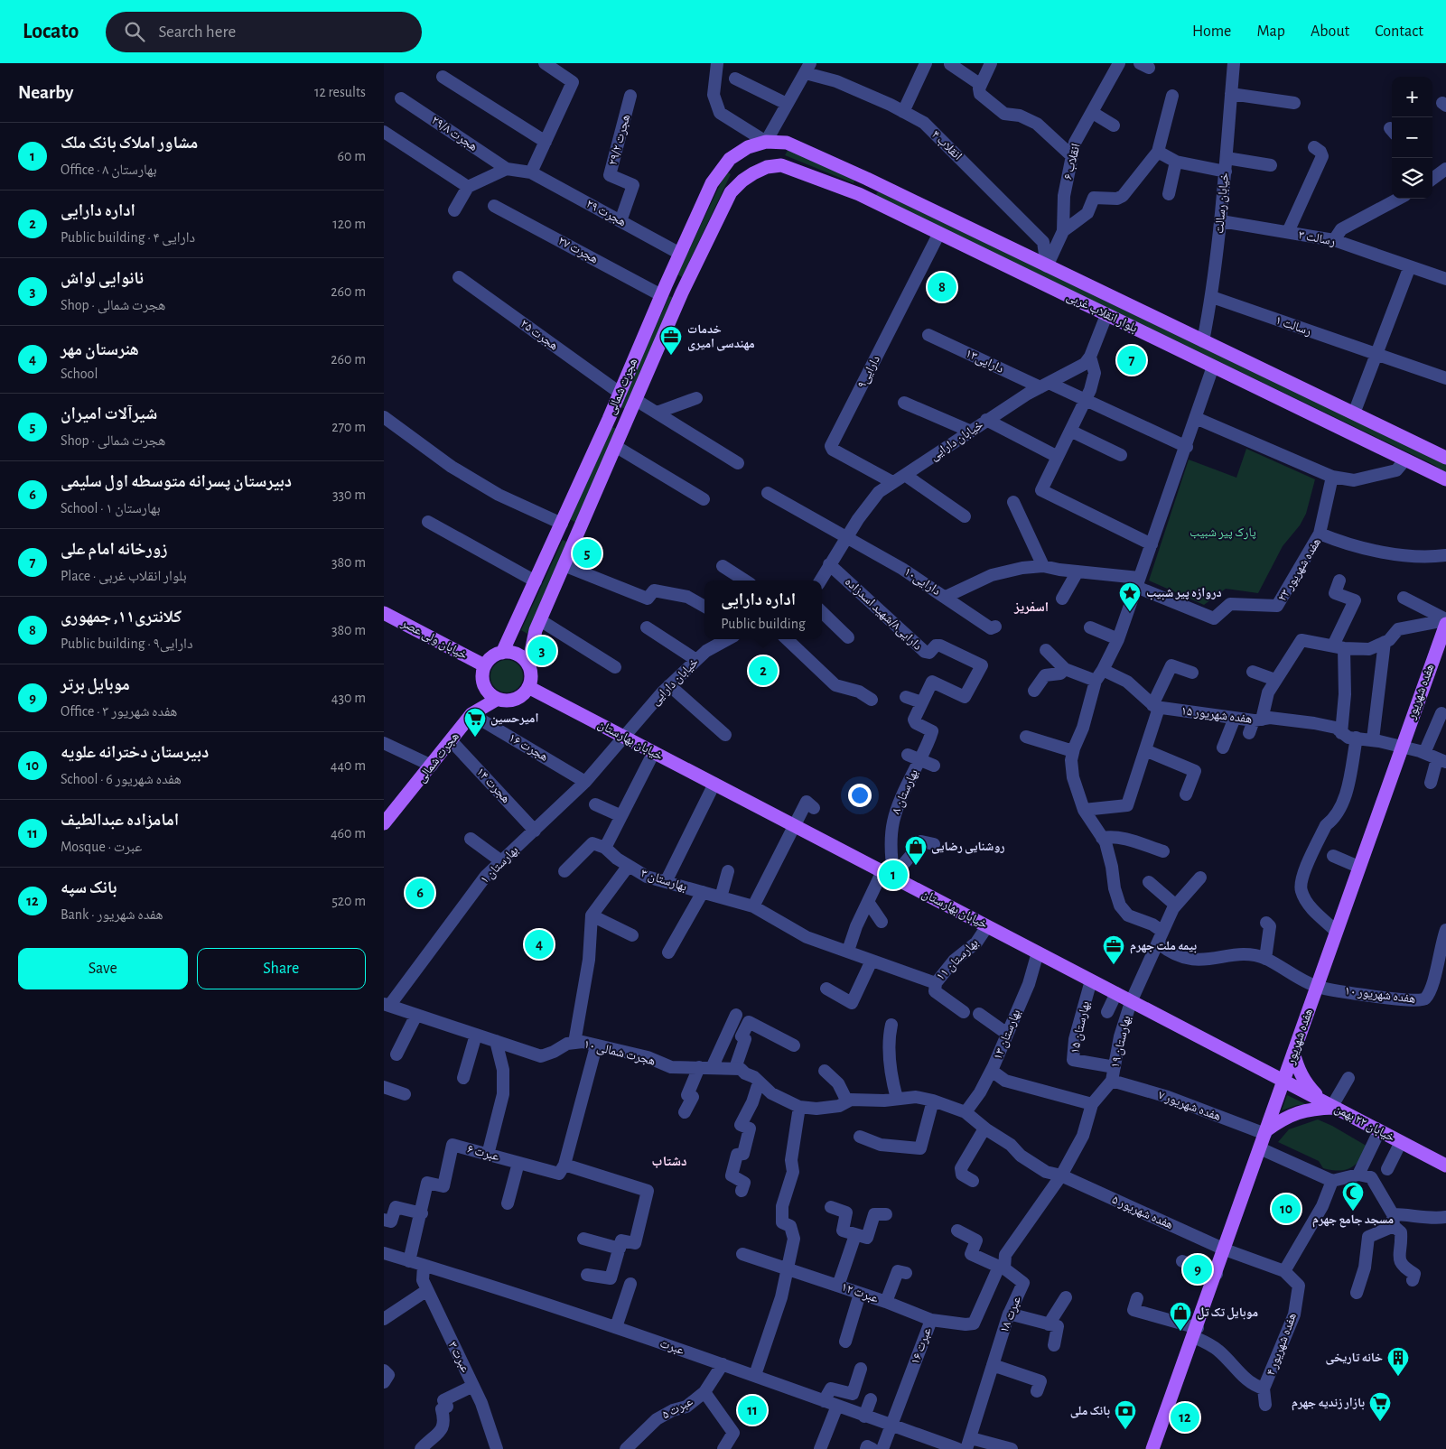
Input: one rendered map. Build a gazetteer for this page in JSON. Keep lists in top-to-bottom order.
{
  "streets": {
    "main road": [
      "بلوار انقلاب غربی",
      "هجرت شمالی",
      "خیابان ولی عصر",
      "هفده شهریور",
      "خیابان بهارستان",
      "خیابان ۲۲ بهمن"
    ],
    "street": [
      "هجرت ۲۹/۸",
      "هجرت ۲۹/۲",
      "انقلاب ۴",
      "انقلاب ۶",
      "خیابان رسالت",
      "هجرت ۲۹",
      "رسالت ۳",
      "هجرت ۲۷",
      "رسالت ۱",
      "هجرت ۲۵",
      "دارایی۱۳",
      "دارایی۹",
      "خیابان دارایی",
      "هفده شهریور ۲۳",
      "دارایی۱۰",
      "دارایی۸/شهید اسدزاده",
      "هفده شهریور ۱۵",
      "هجرت ۱۶",
      "هجرت ۱۴",
      "بهارستان ۸",
      "بهارستان ۱",
      "بهارستان ۳",
      "بهارستان ۱۱",
      "هفده شهریور ۱۰",
      "بهارستان ۱۵",
      "بهارستان ۱۳",
      "بهارستان ۱۹",
      "هجرت شمالی ۱۰",
      "هفده شهریور ۷",
      "عبرت ۶",
      "هفده شهریور ۵",
      "عبرت ۱۲",
      "عبرت ۱۸",
      "هفده شهریور ۴",
      "عبرت ۱۶",
      "عبرت",
      "عبرت ۳",
      "عبرت ۵"
    ]
  },
  "crossings": [
    ["هجرت ۲۹/۸", "هجرت ۲۹"],
    ["هجرت ۲۹/۲", "هجرت ۲۹"],
    ["انقلاب ۴", "انقلاب ۶"],
    ["انقلاب ۴", "بلوار انقلاب غربی"],
    ["انقلاب ۶", "بلوار انقلاب غربی"],
    ["خیابان رسالت", "رسالت ۳"],
    ["خیابان رسالت", "بلوار انقلاب غربی"],
    ["خیابان رسالت", "رسالت ۱"],
    ["هجرت ۲۹", "هجرت شمالی"],
    ["هجرت ۲۷", "هجرت شمالی"],
    ["بلوار انقلاب غربی", "دارایی۹"],
    ["بلوار انقلاب غربی", "هجرت شمالی"],
    ["هجرت ۲۵", "هجرت شمالی"],
    ["دارایی۱۳", "خیابان دارایی"],
    ["دارایی۹", "خیابان دارایی"],
    ["هجرت شمالی", "خیابان ولی عصر"],
    ["هجرت شمالی", "خیابان بهارستان"],
    ["هجرت شمالی", "هجرت ۱۶"],
    ["هجرت شمالی", "هجرت ۱۴"],
    ["خیابان دارایی", "دارایی۱۰"],
    ["خیابان دارایی", "دارایی۸/شهید اسدزاده"],
    ["خیابان دارایی", "خیابان بهارستان"],
    ["خیابان دارایی", "بهارستان ۱"],
    ["دارایی۸/شهید اسدزاده", "بهارستان ۸"],
    ["خیابان ولی عصر", "خیابان بهارستان"],
    ["هفده شهریور", "هفده شهریور ۱۵"],
    ["هفده شهریور", "خیابان بهارستان"],
    ["هفده شهریور", "هفده شهریور ۱۰"],
    ["هفده شهریور", "هفده شهریور ۷"],
    ["هفده شهریور", "خیابان ۲۲ بهمن"],
    ["هفده شهریور", "هفده شهریور ۵"],
    ["هفده شهریور", "هفده شهریور ۴"],
    ["خیابان بهارستان", "بهارستان ۸"],
    ["خیابان بهارستان", "بهارستان ۱"],
    ["خیابان بهارستان", "بهارستان ۱۱"],
    ["خیابان بهارستان", "بهارستان ۱۵"],
    ["خیابان بهارستان", "بهارستان ۱۳"],
    ["خیابان بهارستان", "بهارستان ۱۹"],
    ["خیابان بهارستان", "خیابان ۲۲ بهمن"],
    ["هجرت ۱۶", "بهارستان ۱"],
    ["هجرت ۱۴", "بهارستان ۱"],
    ["بهارستان ۱", "هجرت شمالی ۱۰"],
    ["بهارستان ۳", "بهارستان ۱۱"],
    ["بهارستان ۱۵", "بهارستان ۱۹"],
    ["بهارستان ۱۳", "هفده شهریور ۵"],
    ["بهارستان ۱۹", "هفده شهریور ۷"],
    ["بهارستان ۱۹", "هفده شهریور ۵"],
    ["عبرت ۶", "عبرت"],
    ["هفده شهریور ۵", "هفده شهریور ۴"],
    ["عبرت ۱۲", "عبرت ۱۶"],
    ["عبرت ۱۸", "عبرت ۱۶"],
    ["عبرت ۱۶", "عبرت"],
    ["عبرت", "عبرت ۳"],
    ["عبرت", "عبرت ۵"]
  ],
  "districts": ["اسفریز", "دشتاب"],
  "parks": ["پارک پیر شبیب"],
  "places": {
    "office": ["خدمات مهندسی امیری", "بیمه ملت جهرم"],
    "place": ["دروازه پیر شبیب"],
    "supermarket": ["امیرحسین", "بازار زندیه جهرم"],
    "shop": ["روشنایی رضایی", "موبایل تک تل"],
    "mosque": ["مسجد جامع جهرم"],
    "building": ["خانه تاریخی"],
    "bank": ["بانک ملی"]
  },
  "page": {
    "header": "Locato",
    "search": "Search here",
    "nav": [
      "Home",
      "Map",
      "About",
      "Contact"
    ],
    "heading": ["Nearby", "12 results"],
    "map_buttons": ["+", "−"],
    "list": [
      {
        "mark": "1",
        "name": "مشاور املاک بانک ملک",
        "note": "Office · بهارستان ۸",
        "value": "60 m"
      },
      {
        "mark": "2",
        "name": "اداره دارایی",
        "note": "Public building · دارایی ۴",
        "value": "120 m"
      },
      {
        "mark": "3",
        "name": "نانوایی لواش",
        "note": "Shop · هجرت شمالی",
        "value": "260 m"
      },
      {
        "mark": "4",
        "name": "هنرستان مهر",
        "note": "School",
        "value": "260 m"
      },
      {
        "mark": "5",
        "name": "شیرآلات امیران",
        "note": "Shop · هجرت شمالی",
        "value": "270 m"
      },
      {
        "mark": "6",
        "name": "دبیرستان پسرانه متوسطه اول سلیمی",
        "note": "School · بهارستان ۱",
        "value": "330 m"
      },
      {
        "mark": "7",
        "name": "زورخانه امام علی",
        "note": "Place · بلوار انقلاب غربی",
        "value": "380 m"
      },
      {
        "mark": "8",
        "name": "کلانتری۱۱, جمهوری",
        "note": "Public building · دارایی۹",
        "value": "380 m"
      },
      {
        "mark": "9",
        "name": "موبایل برتر",
        "note": "Office · هفده شهریور ۳",
        "value": "430 m"
      },
      {
        "mark": "10",
        "name": "دبیرستان دخترانه علویه",
        "note": "School · هفده شهریور 6",
        "value": "440 m"
      },
      {
        "mark": "11",
        "name": "امامزاده عبدالطیف",
        "note": "Mosque · عبرت",
        "value": "460 m"
      },
      {
        "mark": "12",
        "name": "بانک سپه",
        "note": "Bank · هفده شهریور",
        "value": "520 m"
      }
    ],
    "pins": [
      "8",
      "7",
      "5",
      "3",
      "2",
      "1",
      "6",
      "4",
      "10",
      "9",
      "11",
      "12"
    ],
    "popup": ["اداره دارایی", "Public building"],
    "buttons": ["Save", "Share"]
  }
}
